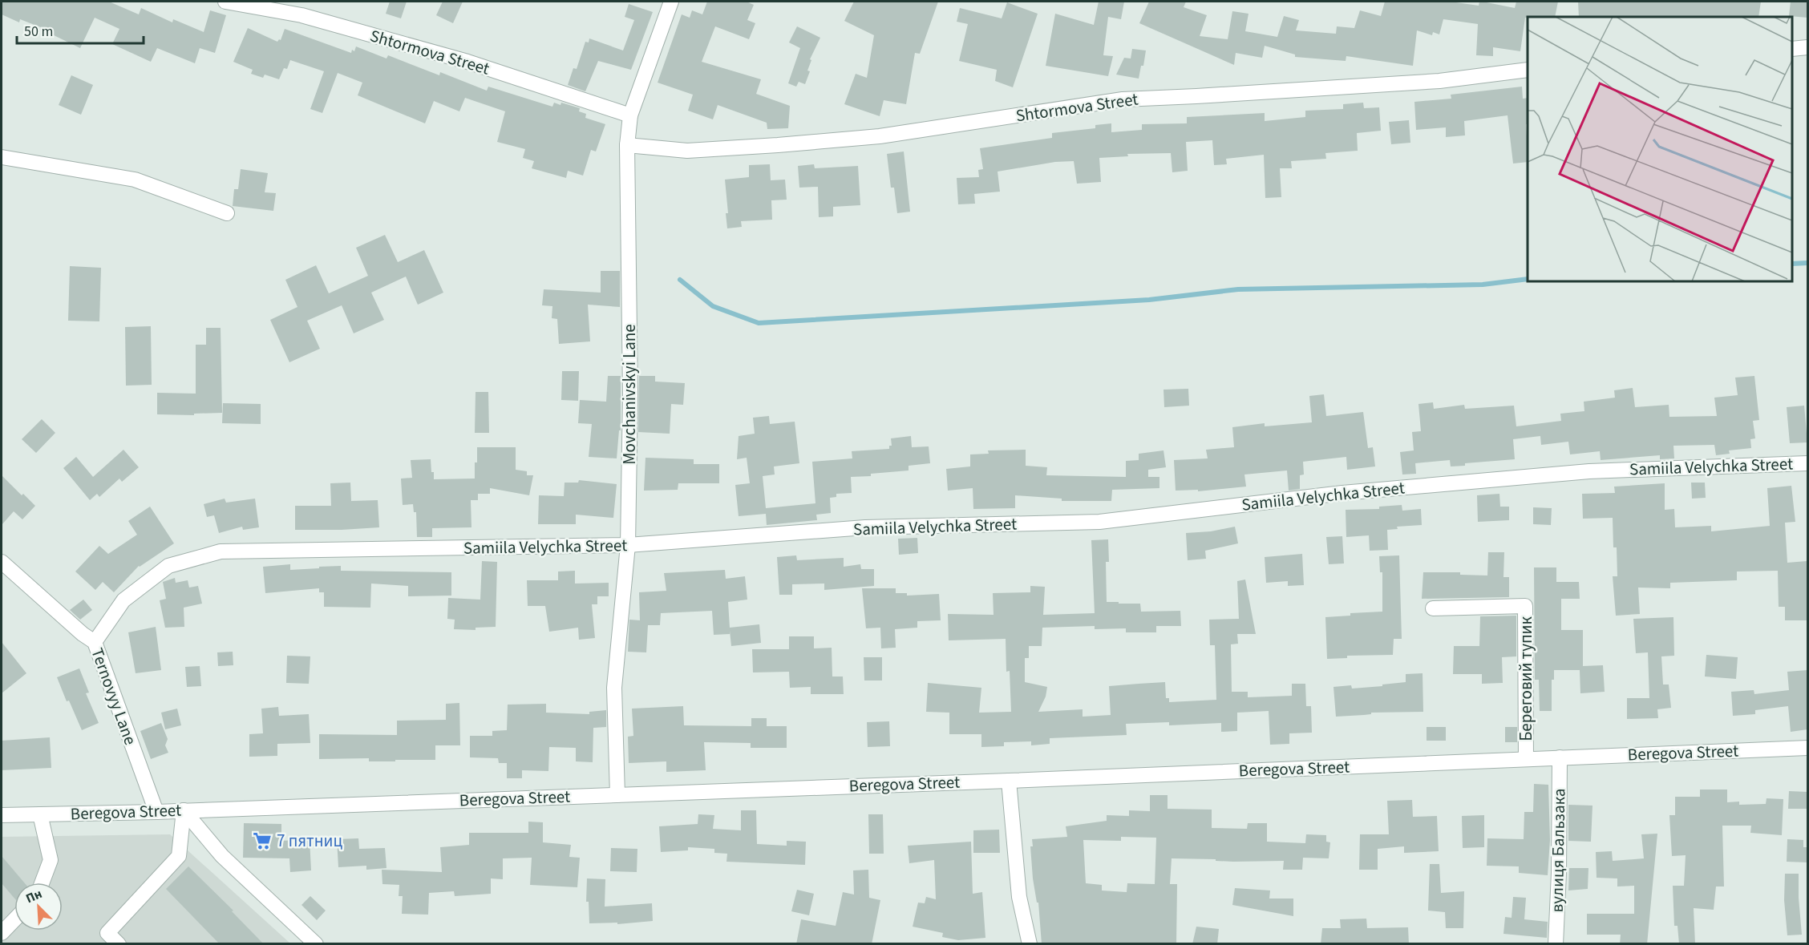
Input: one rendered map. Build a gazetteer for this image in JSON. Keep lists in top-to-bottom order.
{
  "streets": {
    "street": [
      "Shtormova Street",
      "Movchanivskyi Lane",
      "Samiila Velychka Street",
      "Береговий тупик",
      "Ternovyy Lane",
      "Beregova Street",
      "вулиця Бальзака"
    ]
  },
  "crossings": [
    ["Shtormova Street", "Movchanivskyi Lane"],
    ["Movchanivskyi Lane", "Samiila Velychka Street"],
    ["Movchanivskyi Lane", "Beregova Street"],
    ["Samiila Velychka Street", "Ternovyy Lane"],
    ["Береговий тупик", "Beregova Street"],
    ["Ternovyy Lane", "Beregova Street"],
    ["Beregova Street", "вулиця Бальзака"]
  ],
  "places": {
    "supermarket": ["7 пятниц"]
  },
  "scale_bar": "50 m",
  "north": "top left"
}
